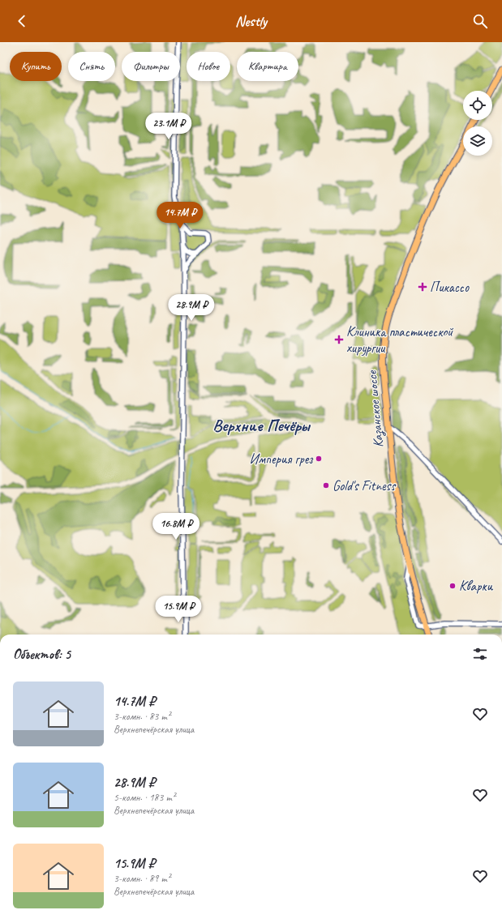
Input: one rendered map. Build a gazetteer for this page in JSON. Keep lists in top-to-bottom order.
{
  "streets": {
    "main road": ["Казанское шоссе"]
  },
  "districts": ["Верхние Печёры"],
  "places": {
    "health": ["Пикассо", "Клиника пластической хирургии"],
    "other": ["Империя грез", "Gold's Fitness", "Кварки"]
  },
  "page": {
    "header": "Nestly",
    "chip": [
      "Купить",
      "Снять",
      "Фильтры",
      "Новое",
      "Квартира"
    ],
    "price": [
      "23.1M ₽",
      "14.7M ₽",
      "28.9M ₽",
      "16.8M ₽",
      "15.9M ₽"
    ],
    "heading": "Объектов: 5",
    "list": [
      {
        "name": "14.7M ₽",
        "note": "3-комн. · 83 m² · Верхнепечёрская улица"
      },
      {
        "name": "28.9M ₽",
        "note": "5-комн. · 183 m² · Верхнепечёрская улица"
      },
      {
        "name": "15.9M ₽",
        "note": "3-комн. · 89 m² · Верхнепечёрская улица"
      }
    ]
  }
}
